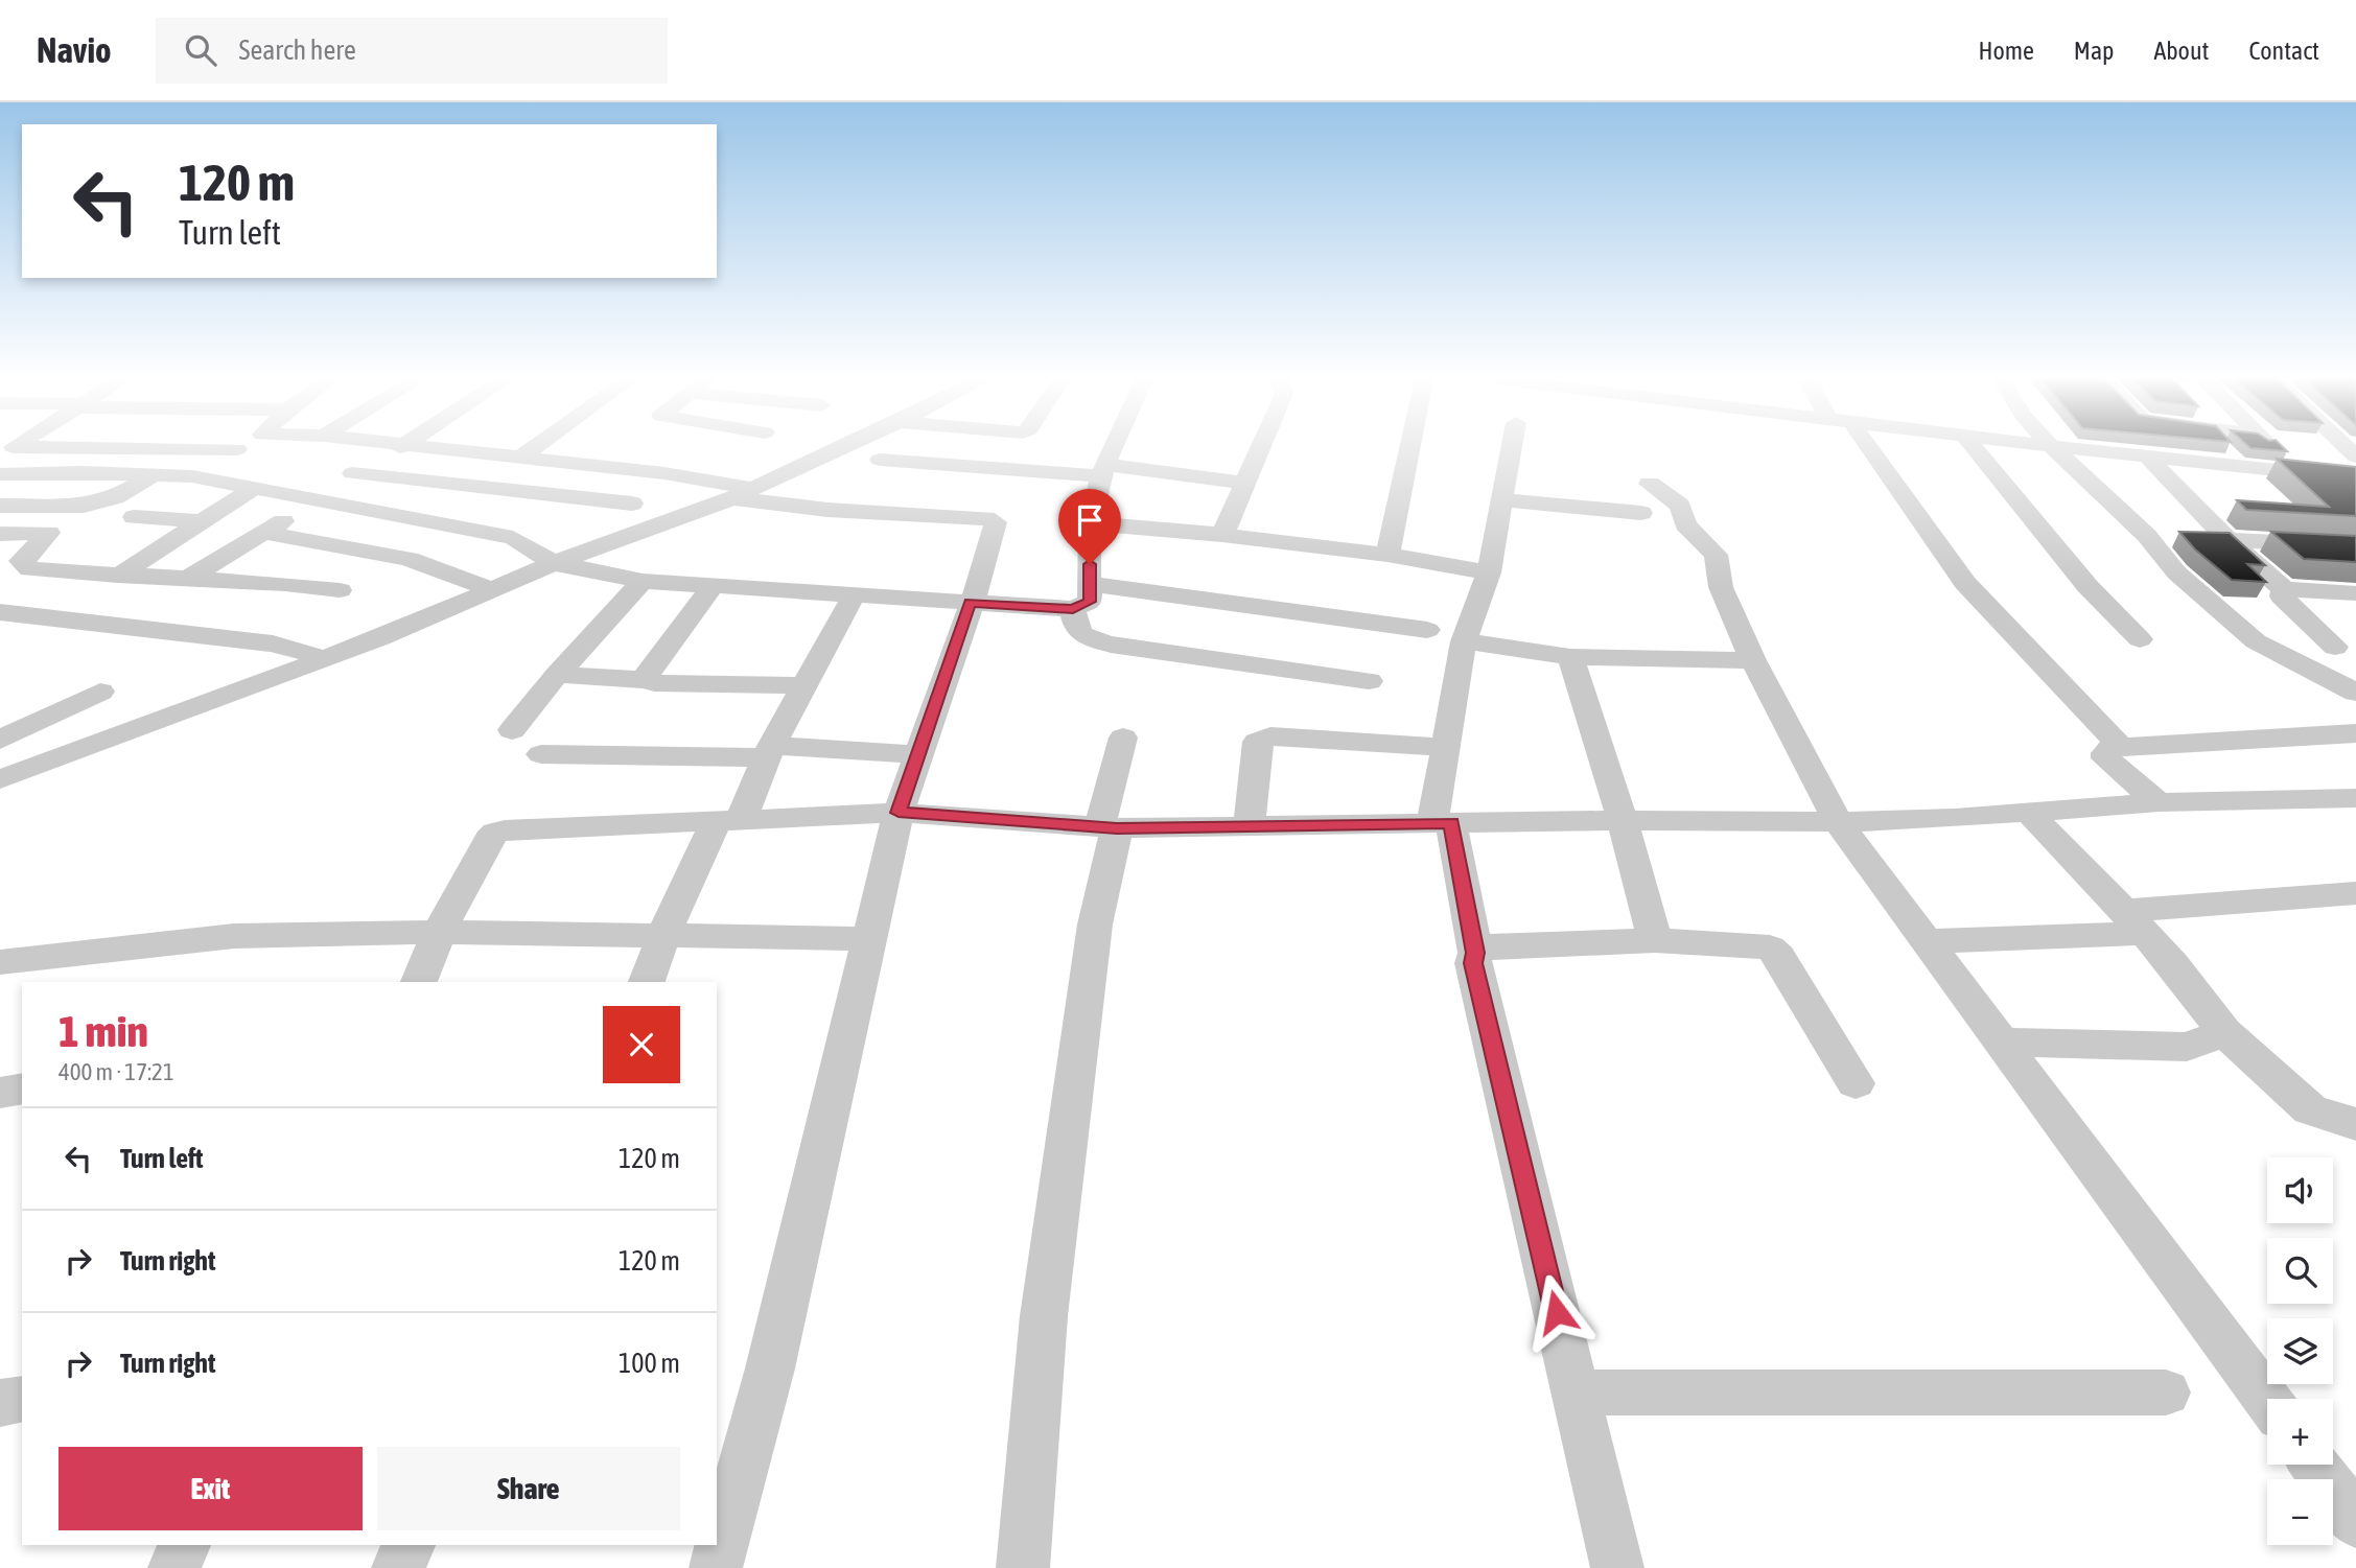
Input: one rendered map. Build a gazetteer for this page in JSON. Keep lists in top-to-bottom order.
{
  "page": {
    "header": "Navio",
    "search": "Search here",
    "nav": [
      "Home",
      "Map",
      "About",
      "Contact"
    ],
    "turn": ["120 m", "Turn left"],
    "heading": ["1 min", "400 m · 17:21"],
    "list": [
      {
        "name": "Turn left",
        "value": "120 m"
      },
      {
        "name": "Turn right",
        "value": "120 m"
      },
      {
        "name": "Turn right",
        "value": "100 m"
      }
    ],
    "map_buttons": ["+", "−"],
    "buttons": ["Exit", "Share"]
  }
}
